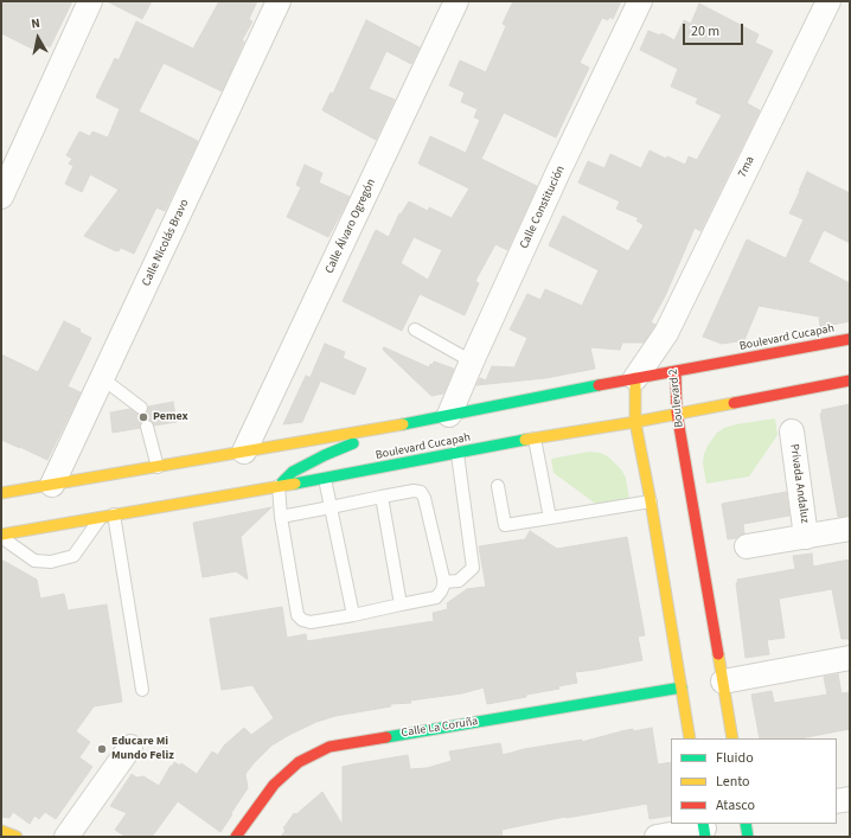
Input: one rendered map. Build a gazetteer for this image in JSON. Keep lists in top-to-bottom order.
{
  "streets": {
    "main road": ["Boulevard Cucapah", "Boulevard 2", "Calle La Coruña"],
    "street": [
      "7ma",
      "Calle Constitución",
      "Calle Álvaro Ogregón",
      "Calle Nicolás Bravo",
      "Privada Andaluz"
    ]
  },
  "crossings": [
    ["7ma", "Boulevard 2"],
    ["Calle Constitución", "Boulevard Cucapah"],
    ["Calle Álvaro Ogregón", "Boulevard Cucapah"],
    ["Calle Nicolás Bravo", "Boulevard Cucapah"],
    ["Boulevard Cucapah", "Boulevard 2"]
  ],
  "places": ["Pemex", "Educare Mi Mundo Feliz"],
  "legend": ["Fluido", "Lento", "Atasco"],
  "scale_bar": "20 m",
  "north": "top"
}
